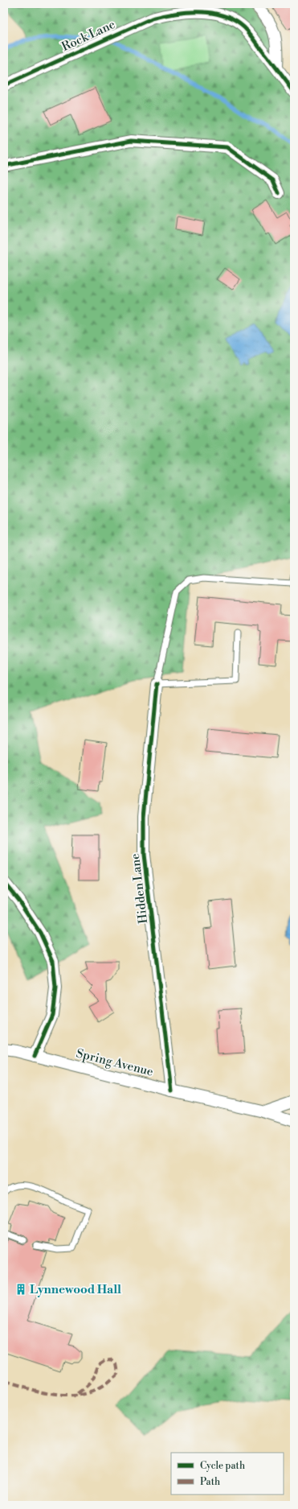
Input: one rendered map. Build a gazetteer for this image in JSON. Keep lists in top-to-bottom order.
{
  "streets": {
    "street": ["Rock Lane", "Hidden Lane", "Spring Avenue"]
  },
  "crossings": [
    ["Hidden Lane", "Spring Avenue"]
  ],
  "places": {
    "building": ["Lynnewood Hall"]
  },
  "legend": ["Cycle path", "Path"]
}
